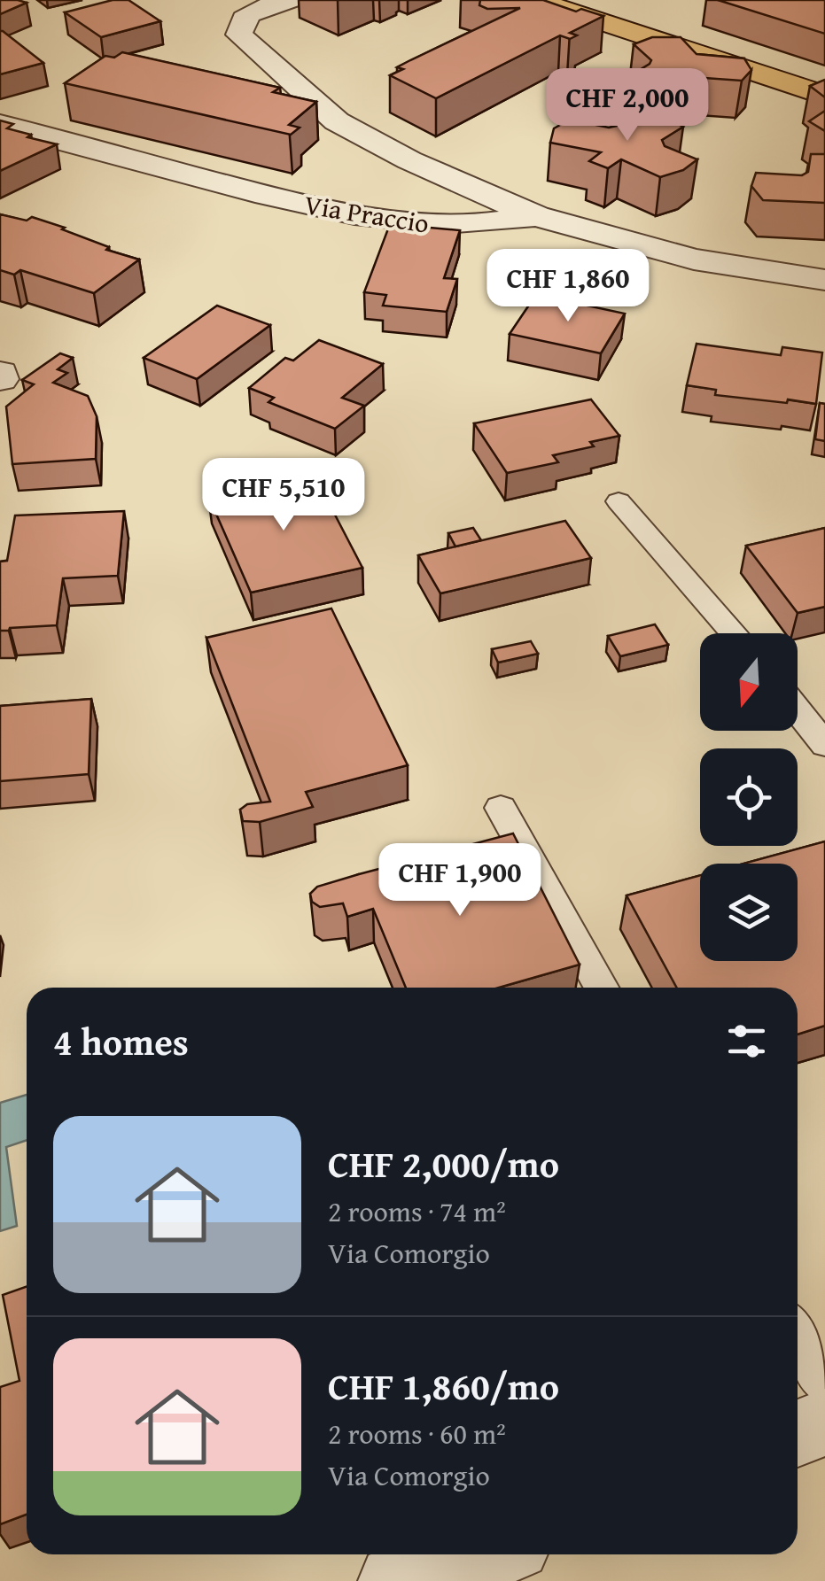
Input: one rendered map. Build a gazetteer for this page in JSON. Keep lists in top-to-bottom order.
{
  "streets": {
    "street": ["Via Praccio"]
  },
  "north": "bottom",
  "page": {
    "price": [
      "CHF 2,000",
      "CHF 1,860",
      "CHF 5,510",
      "CHF 1,900"
    ],
    "heading": "4 homes",
    "list": [
      {
        "name": "CHF 2,000/mo",
        "note": "2 rooms · 74 m² · Via Comorgio"
      },
      {
        "name": "CHF 1,860/mo",
        "note": "2 rooms · 60 m² · Via Comorgio"
      }
    ]
  }
}
